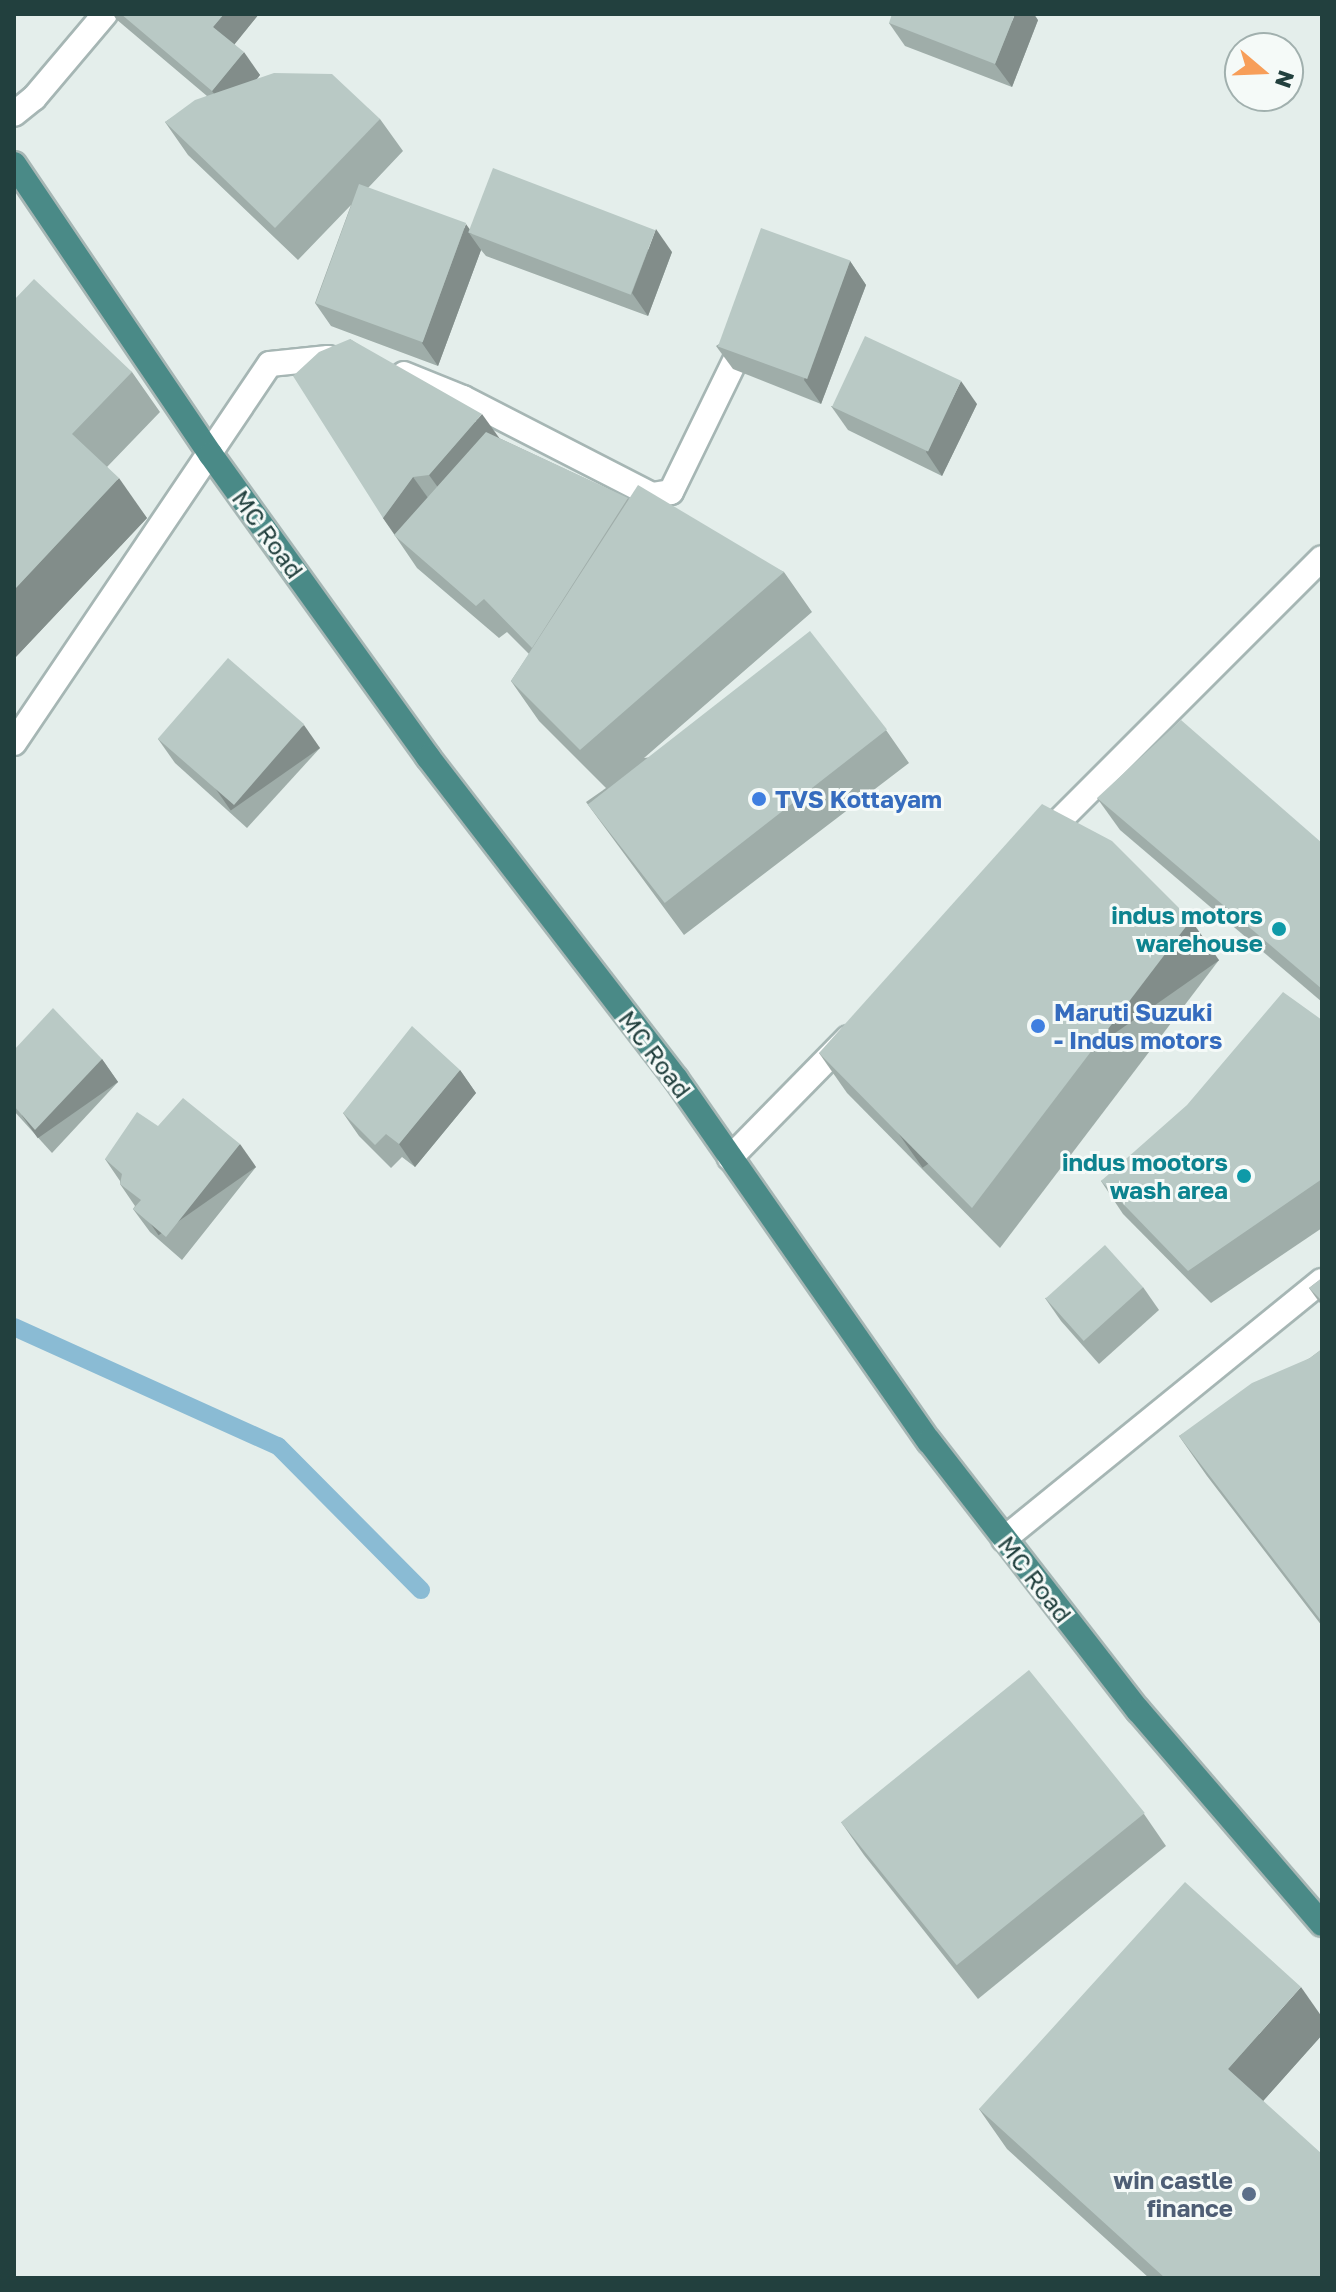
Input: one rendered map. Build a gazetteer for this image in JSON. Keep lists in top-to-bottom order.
{
  "streets": {
    "highway": ["MC Road"]
  },
  "places": [
    "TVS Kottayam",
    "indus motors warehouse",
    "Maruti Suzuki - Indus motors",
    "indus mootors wash area",
    "win castle finance"
  ],
  "north": "right"
}
